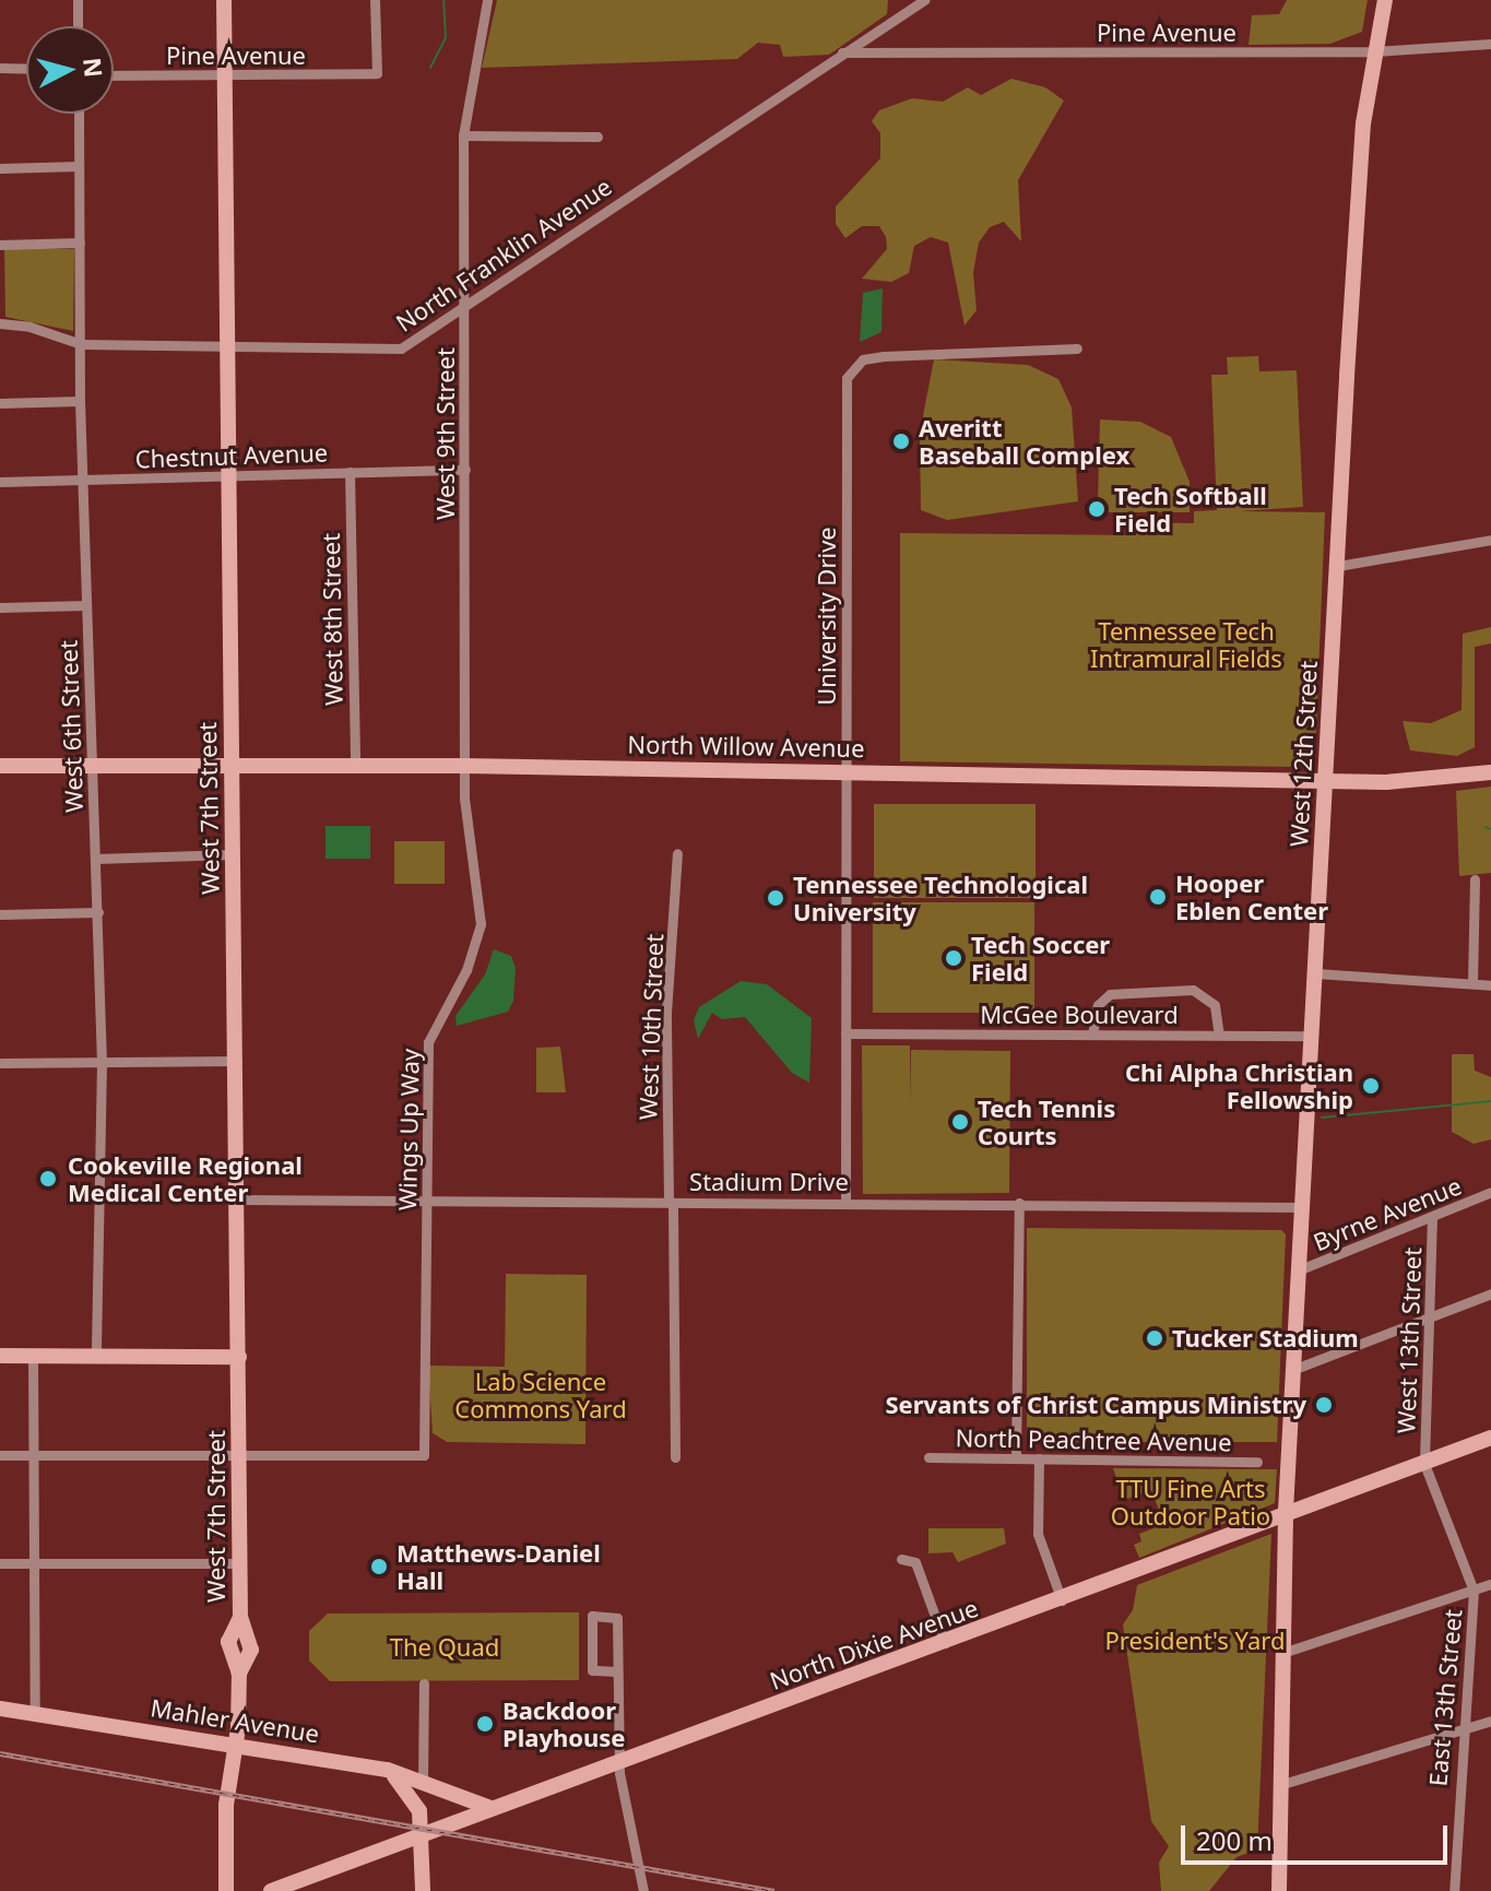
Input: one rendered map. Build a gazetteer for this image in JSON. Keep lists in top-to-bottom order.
{
  "streets": {
    "street": [
      "Pine Avenue",
      "North Franklin Avenue",
      "West 9th Street",
      "Chestnut Avenue",
      "University Drive",
      "West 8th Street",
      "West 6th Street",
      "North Willow Avenue",
      "West 12th Street",
      "West 7th Street",
      "McGee Boulevard",
      "West 10th Street",
      "Wings Up Way",
      "Stadium Drive",
      "Byrne Avenue",
      "West 13th Street",
      "North Peachtree Avenue",
      "North Dixie Avenue",
      "East 13th Street",
      "Mahler Avenue"
    ]
  },
  "crossings": [
    ["Pine Avenue", "North Franklin Avenue"],
    ["Pine Avenue", "West 12th Street"],
    ["Pine Avenue", "West 7th Street"],
    ["North Franklin Avenue", "West 9th Street"],
    ["North Franklin Avenue", "West 6th Street"],
    ["North Franklin Avenue", "West 7th Street"],
    ["West 9th Street", "Chestnut Avenue"],
    ["West 9th Street", "North Willow Avenue"],
    ["West 9th Street", "Wings Up Way"],
    ["Chestnut Avenue", "West 8th Street"],
    ["Chestnut Avenue", "West 6th Street"],
    ["Chestnut Avenue", "West 7th Street"],
    ["University Drive", "North Willow Avenue"],
    ["University Drive", "McGee Boulevard"],
    ["University Drive", "Stadium Drive"],
    ["West 8th Street", "North Willow Avenue"],
    ["West 6th Street", "North Willow Avenue"],
    ["North Willow Avenue", "West 12th Street"],
    ["North Willow Avenue", "West 7th Street"],
    ["North Willow Avenue", "Wings Up Way"],
    ["West 12th Street", "McGee Boulevard"],
    ["West 12th Street", "Stadium Drive"],
    ["West 12th Street", "Byrne Avenue"],
    ["West 12th Street", "North Dixie Avenue"],
    ["West 7th Street", "Wings Up Way"],
    ["West 7th Street", "Stadium Drive"],
    ["West 7th Street", "Mahler Avenue"],
    ["West 10th Street", "Stadium Drive"],
    ["Wings Up Way", "Stadium Drive"],
    ["Byrne Avenue", "West 13th Street"],
    ["West 13th Street", "North Dixie Avenue"],
    ["West 13th Street", "East 13th Street"],
    ["North Dixie Avenue", "East 13th Street"],
    ["North Dixie Avenue", "Mahler Avenue"]
  ],
  "parks": [
    "Tennessee Tech Intramural Fields",
    "Lab Science Commons Yard",
    "TTU Fine Arts Outdoor Patio",
    "President's Yard",
    "The Quad"
  ],
  "places": [
    "Averitt Baseball Complex",
    "Tech Softball Field",
    "Hooper Eblen Center",
    "Tennessee Technological University",
    "Tech Soccer Field",
    "Chi Alpha Christian Fellowship",
    "Tech Tennis Courts",
    "Cookeville Regional Medical Center",
    "Tucker Stadium",
    "Servants of Christ Campus Ministry",
    "Matthews-Daniel Hall",
    "Backdoor Playhouse"
  ],
  "scale_bar": "200 m",
  "north": "right"
}
